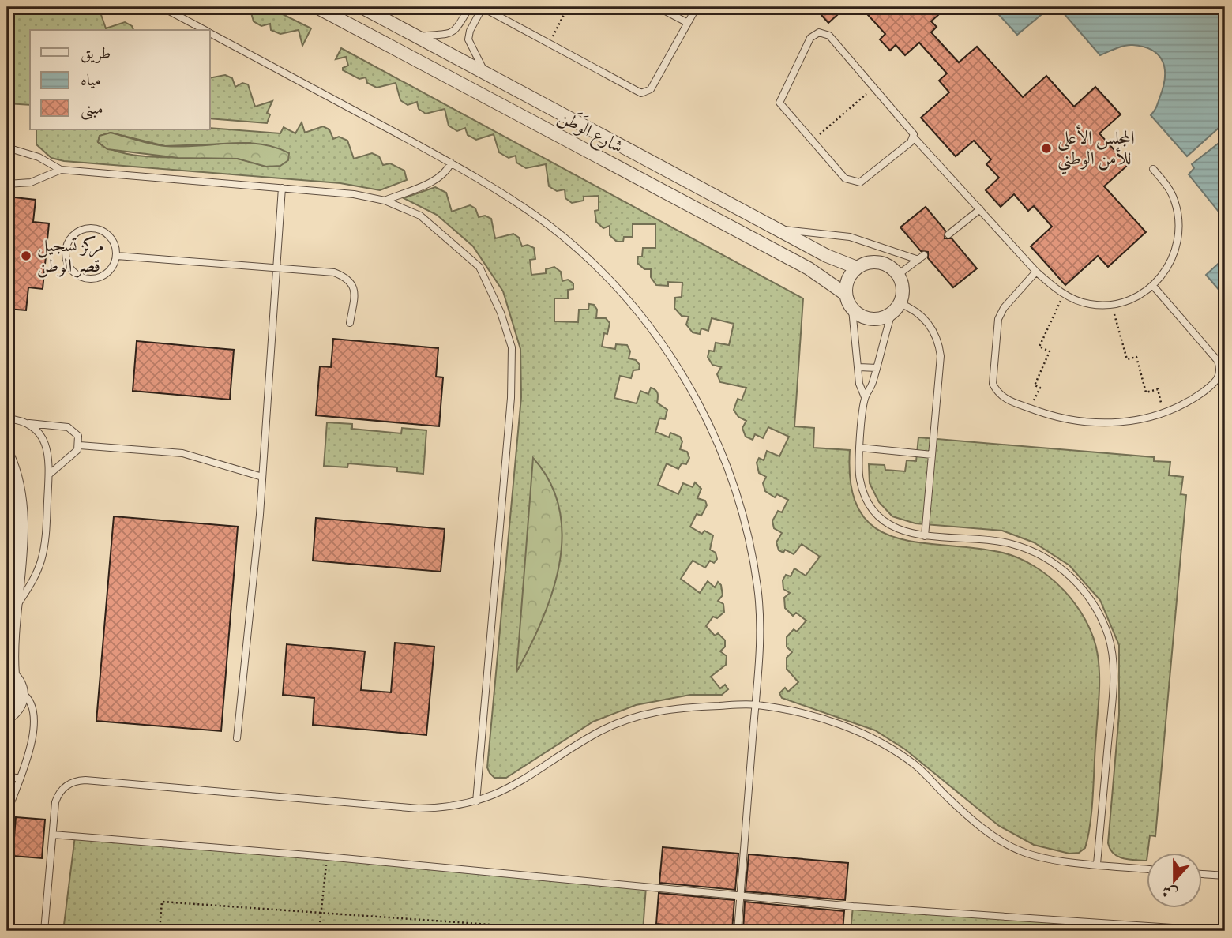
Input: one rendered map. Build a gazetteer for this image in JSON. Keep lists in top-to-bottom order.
{
  "streets": {
    "street": ["شارع الوَطَن"]
  },
  "places": ["المجلس الأعلى للأمن الوطني", "مركز تسجيل قصر الوطن"],
  "legend": ["طريق", "مياه", "مبنى"],
  "north": "bottom"
}
